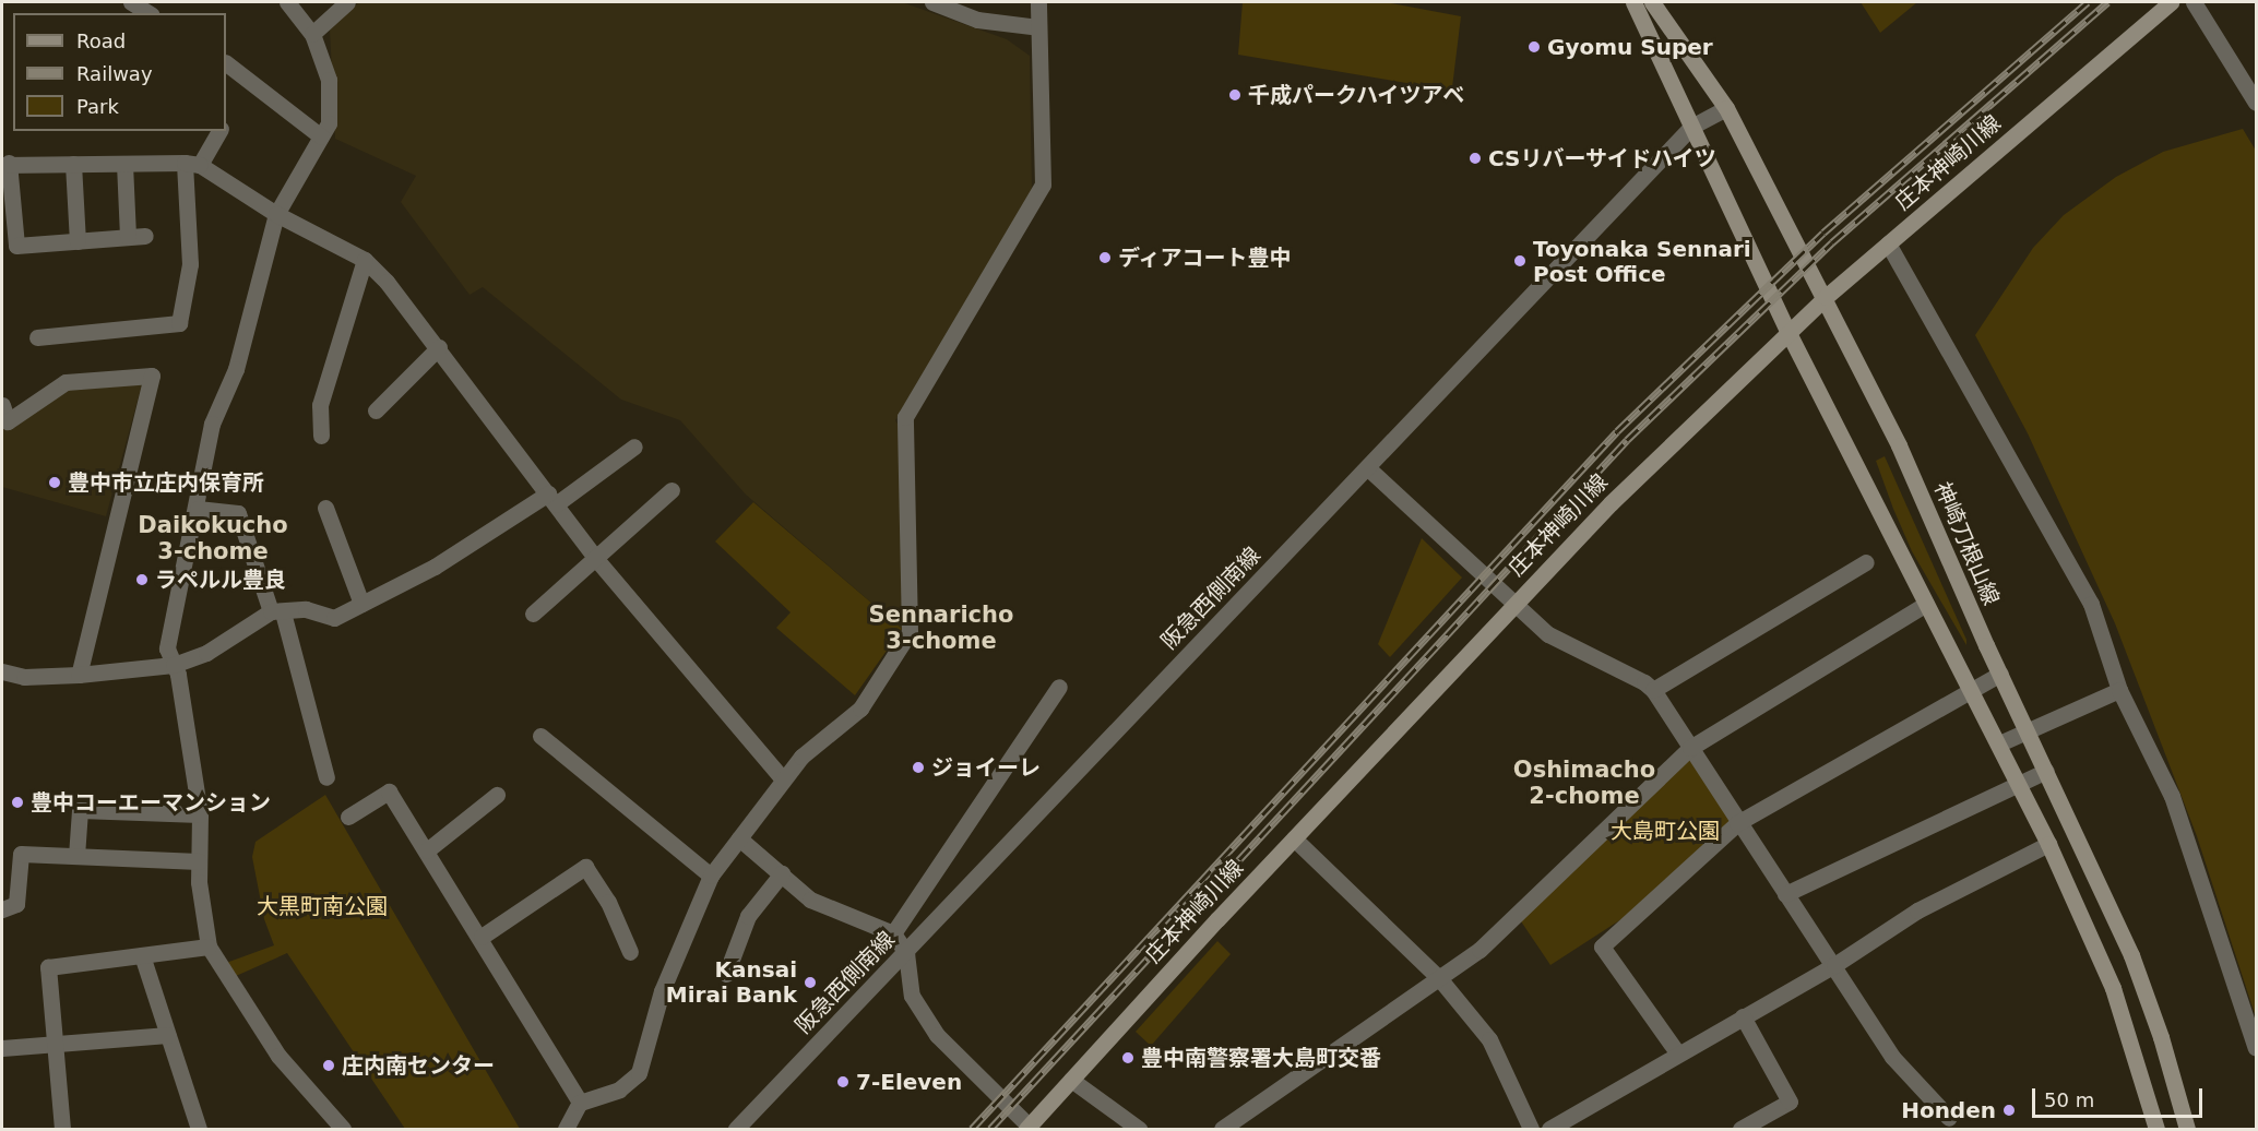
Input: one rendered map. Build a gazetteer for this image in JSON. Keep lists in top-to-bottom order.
{
  "streets": {
    "street": ["庄本神崎川線", "神崎刀根山線", "阪急西側南線"]
  },
  "crossings": [
    ["庄本神崎川線", "神崎刀根山線"],
    ["神崎刀根山線", "阪急西側南線"]
  ],
  "districts": ["Daikokucho 3-chome", "Sennaricho 3-chome", "Oshimacho 2-chome"],
  "parks": ["大島町公園", "大黒町南公園"],
  "places": [
    "Gyomu Super",
    "千成パークハイツアベ",
    "CSリバーサイドハイツ",
    "ディアコート豊中",
    "Toyonaka Sennari Post Office",
    "豊中市立庄内保育所",
    "ラペルル豊良",
    "ジョイーレ",
    "豊中コーエーマンション",
    "Kansai Mirai Bank",
    "豊中南警察署大島町交番",
    "庄内南センター",
    "7-Eleven",
    "Honden"
  ],
  "legend": ["Road", "Railway", "Park"],
  "scale_bar": "50 m"
}
